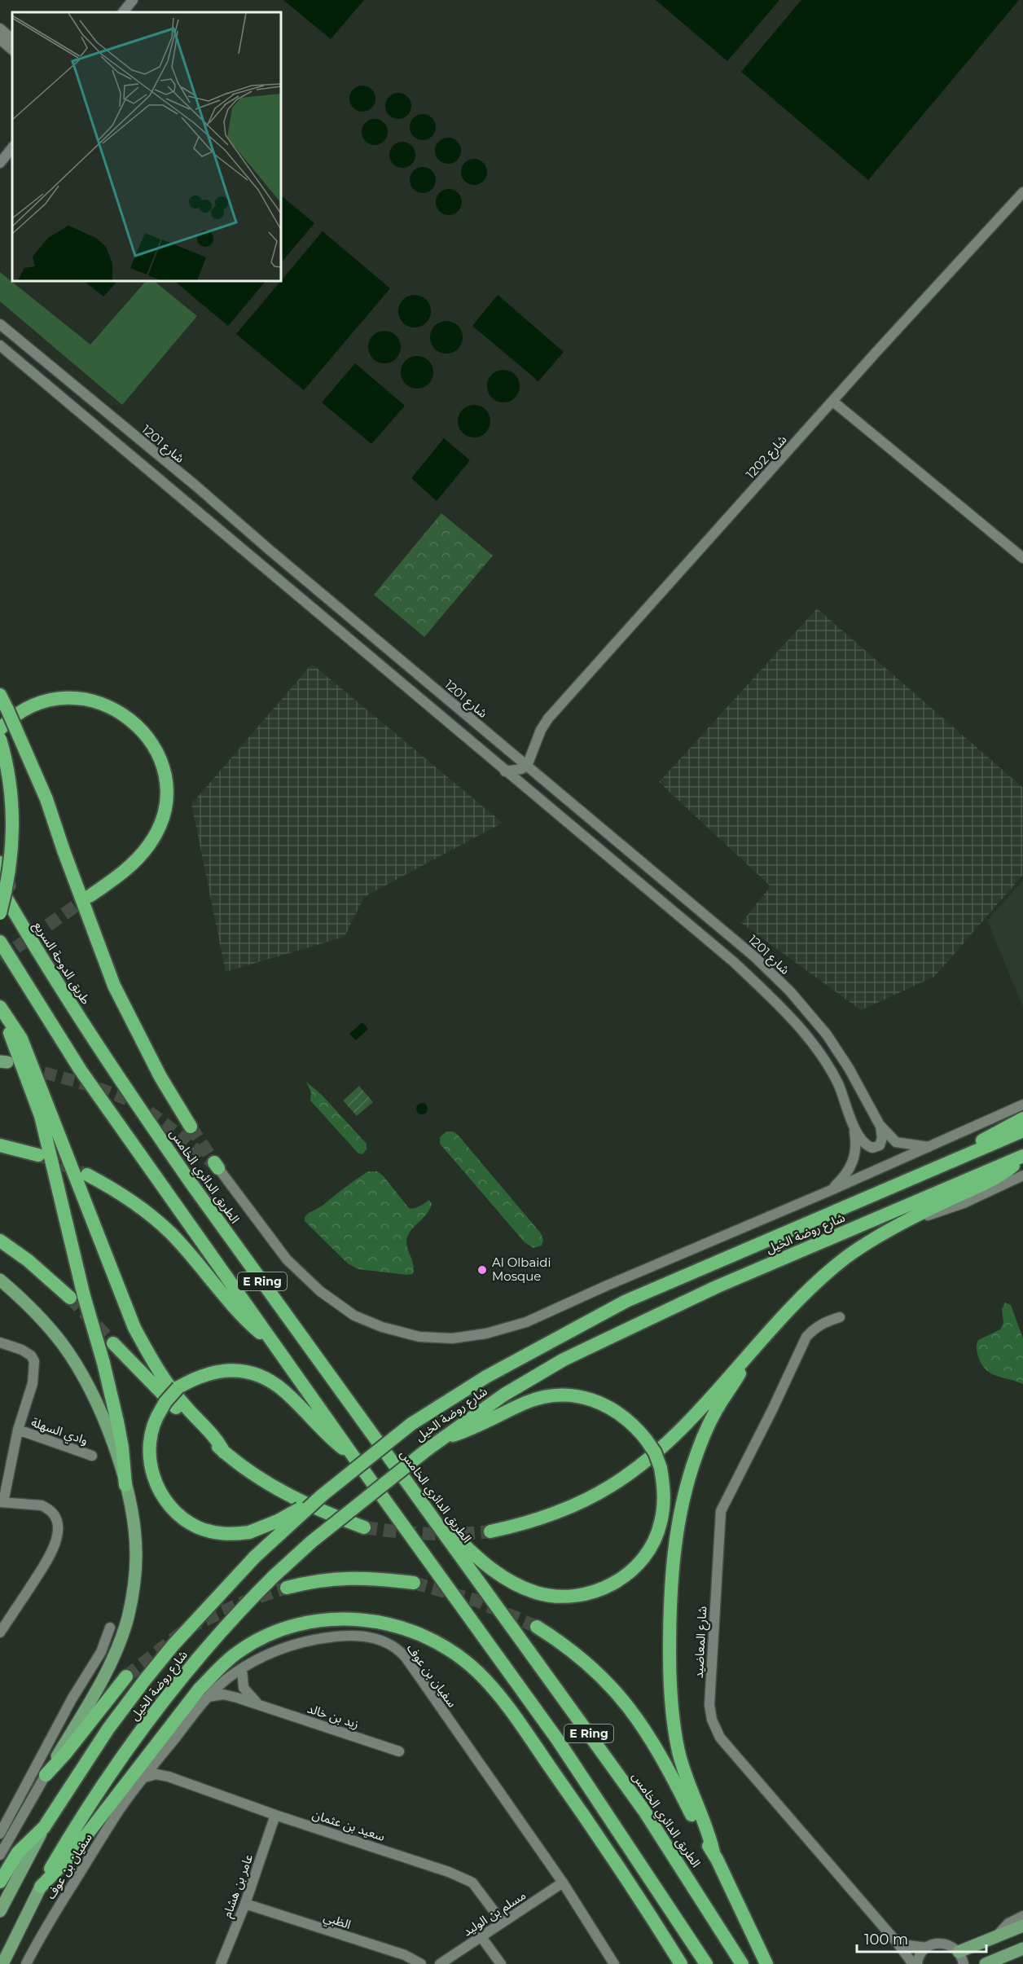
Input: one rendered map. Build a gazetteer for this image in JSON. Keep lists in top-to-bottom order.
{
  "streets": {
    "highway": [
      "طريق الدوحة السريع",
      "الطريق الدائري الخامس",
      "شارع روضة الخيل",
      "E Ring"
    ],
    "street": [
      "شارع 1201",
      "شارع 1202",
      "وادي السهلة",
      "شارع المعاضيد",
      "سفيان بن عوف",
      "زيد بن خالد",
      "سعيد بن عثمان",
      "عامر بن هشام",
      "مسلم بن الوليد",
      "الظبي"
    ]
  },
  "crossings": [
    ["شارع 1201", "شارع 1202"],
    ["طريق الدوحة السريع", "الطريق الدائري الخامس"],
    ["سفيان بن عوف", "زيد بن خالد"],
    ["سفيان بن عوف", "سعيد بن عثمان"],
    ["سفيان بن عوف", "مسلم بن الوليد"],
    ["سعيد بن عثمان", "عامر بن هشام"],
    ["سعيد بن عثمان", "مسلم بن الوليد"],
    ["عامر بن هشام", "الظبي"]
  ],
  "places": ["Al Olbaidi Mosque"],
  "scale_bar": "100 m"
}
